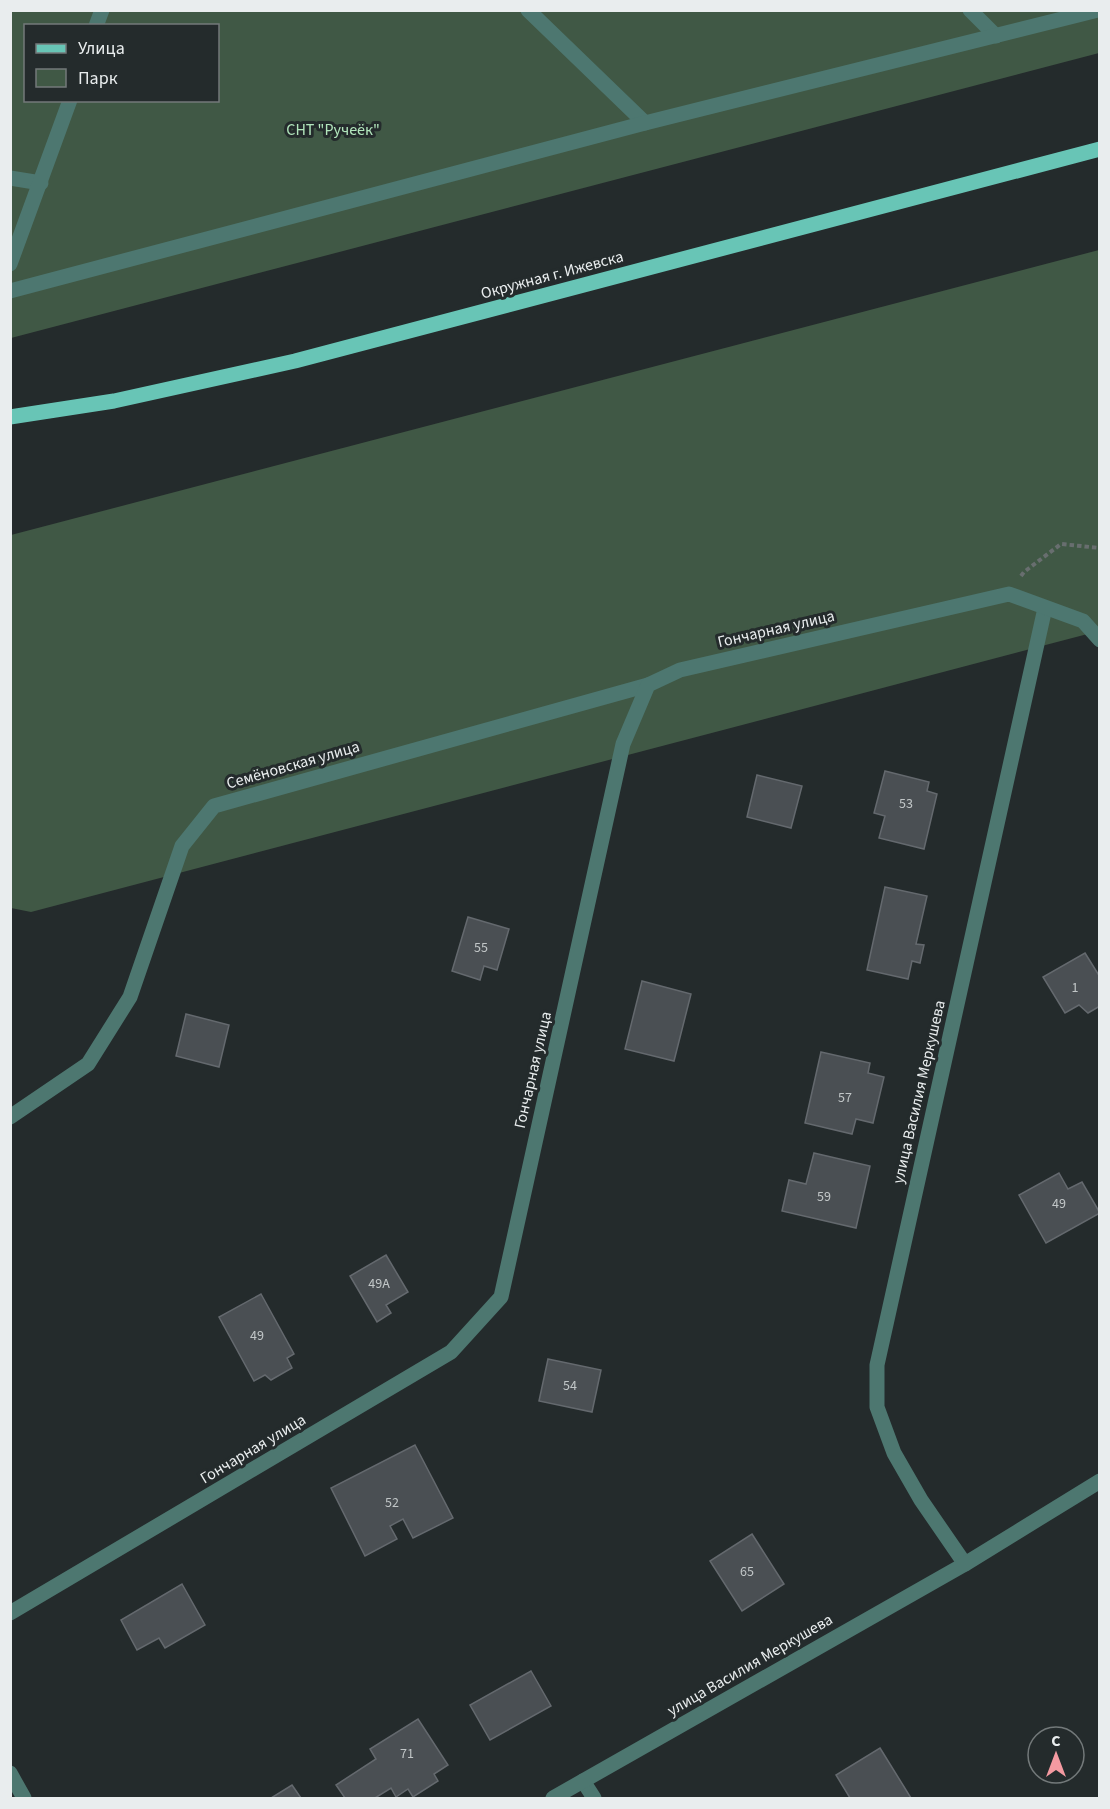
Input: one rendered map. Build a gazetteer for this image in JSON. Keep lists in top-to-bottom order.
{
  "streets": {
    "main road": ["Окружная г. Ижевска"],
    "street": ["Гончарная улица", "Семёновская улица", "улица Василия Меркушева"]
  },
  "crossings": [
    ["Гончарная улица", "Семёновская улица"]
  ],
  "parks": ["СНТ \"Ручеёк\""],
  "house_numbers": [
    "53",
    "55",
    "1",
    "57",
    "59",
    "49",
    "49А",
    "49",
    "54",
    "52",
    "65",
    "71"
  ],
  "legend": ["Улица", "Парк"],
  "north": "top"
}
